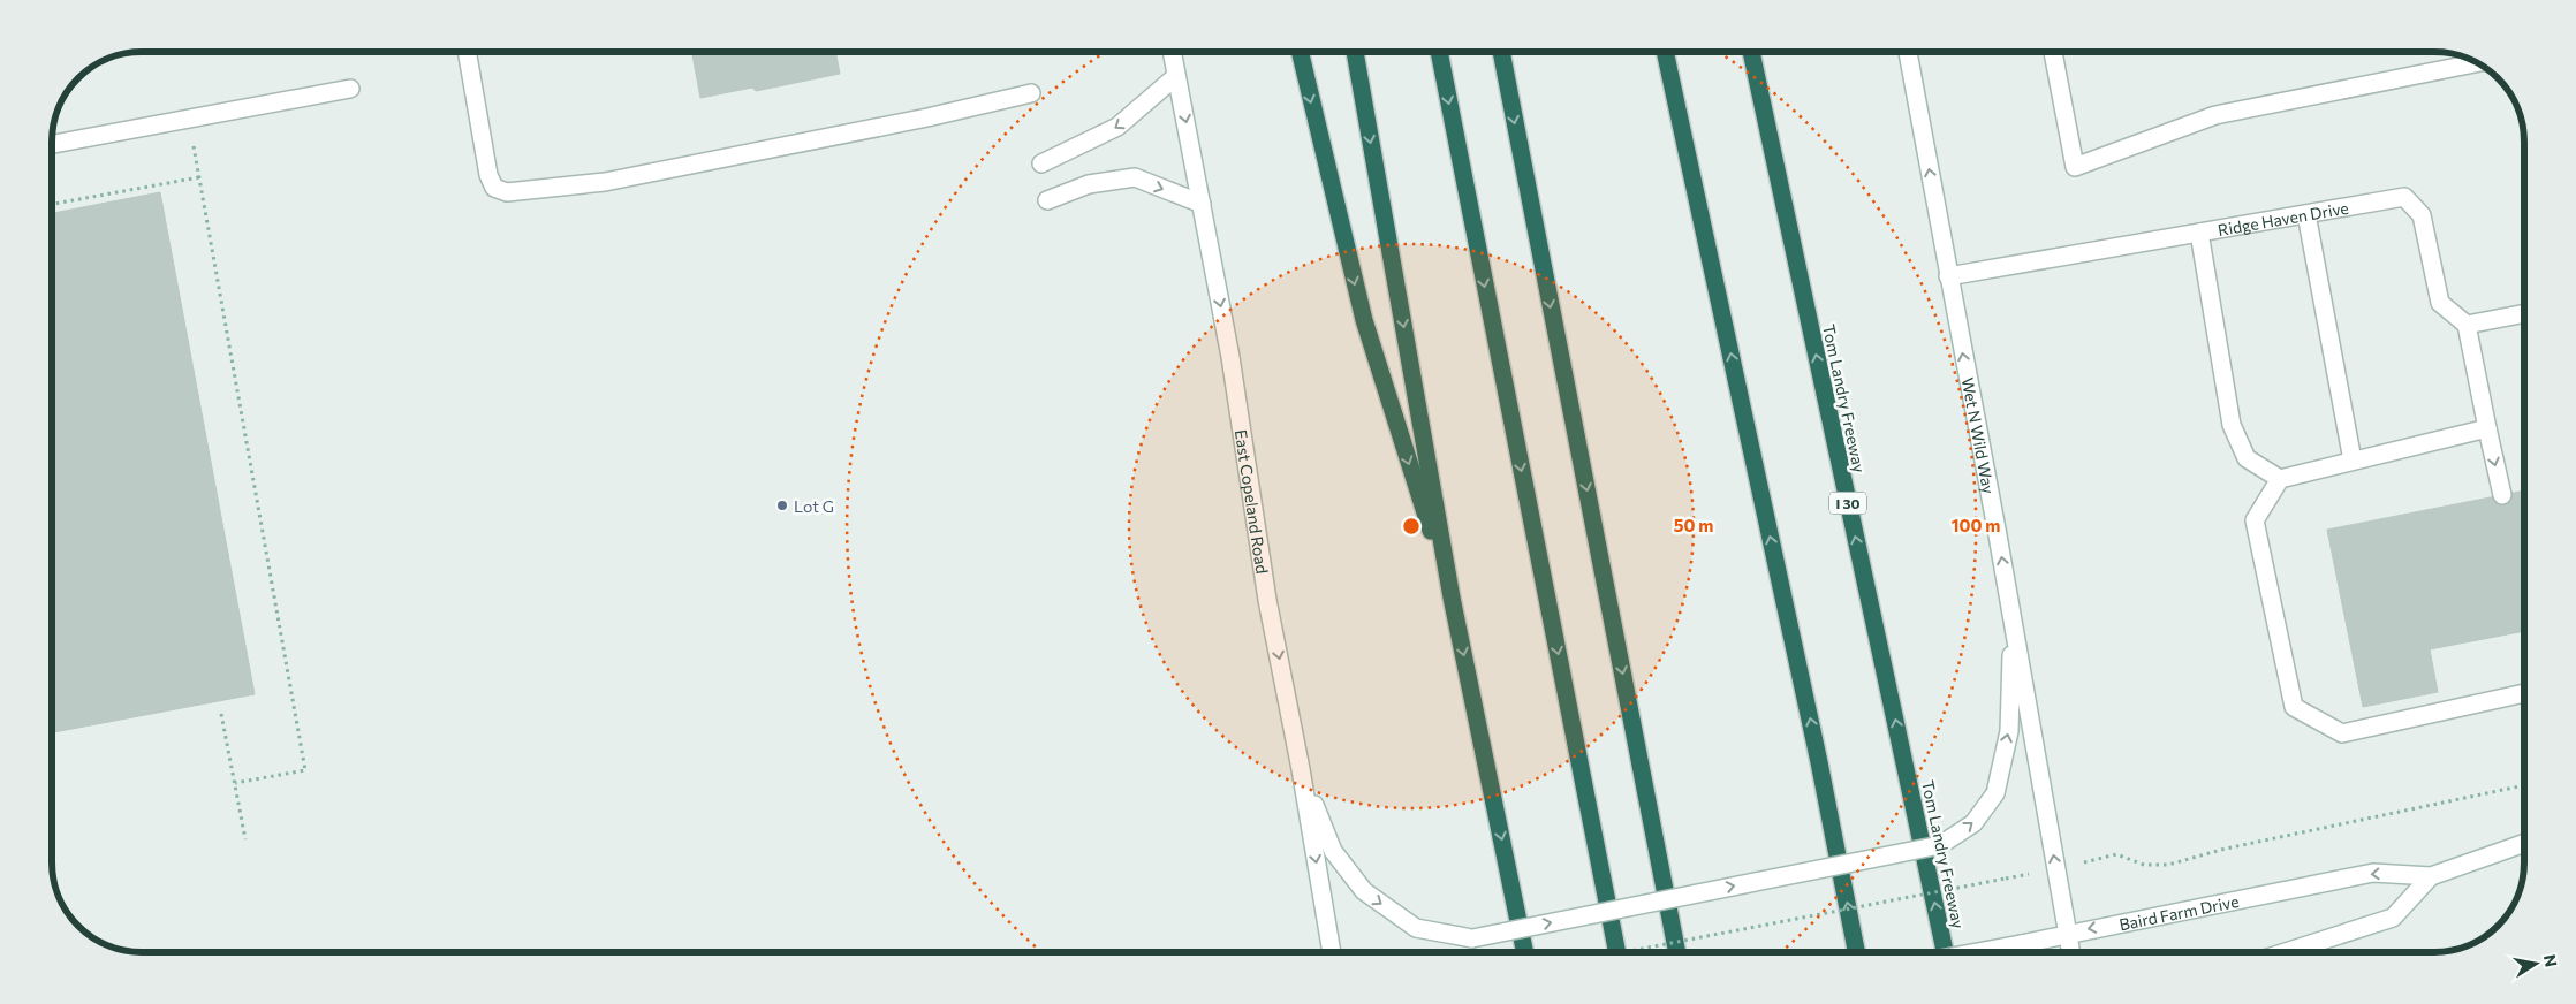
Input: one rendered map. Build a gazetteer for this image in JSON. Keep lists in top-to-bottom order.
{
  "streets": {
    "highway": ["Tom Landry Freeway", "I 30"],
    "main road": [
      "Ridge Haven Drive",
      "Wet N Wild Way",
      "East Copeland Road",
      "Baird Farm Drive"
    ]
  },
  "crossings": [
    ["Ridge Haven Drive", "Wet N Wild Way"],
    ["Wet N Wild Way", "Baird Farm Drive"]
  ],
  "one_way": ["Wet N Wild Way", "East Copeland Road"],
  "places": ["Lot G"],
  "north": "right",
  "rings": ["50 m", "100 m"]
}
